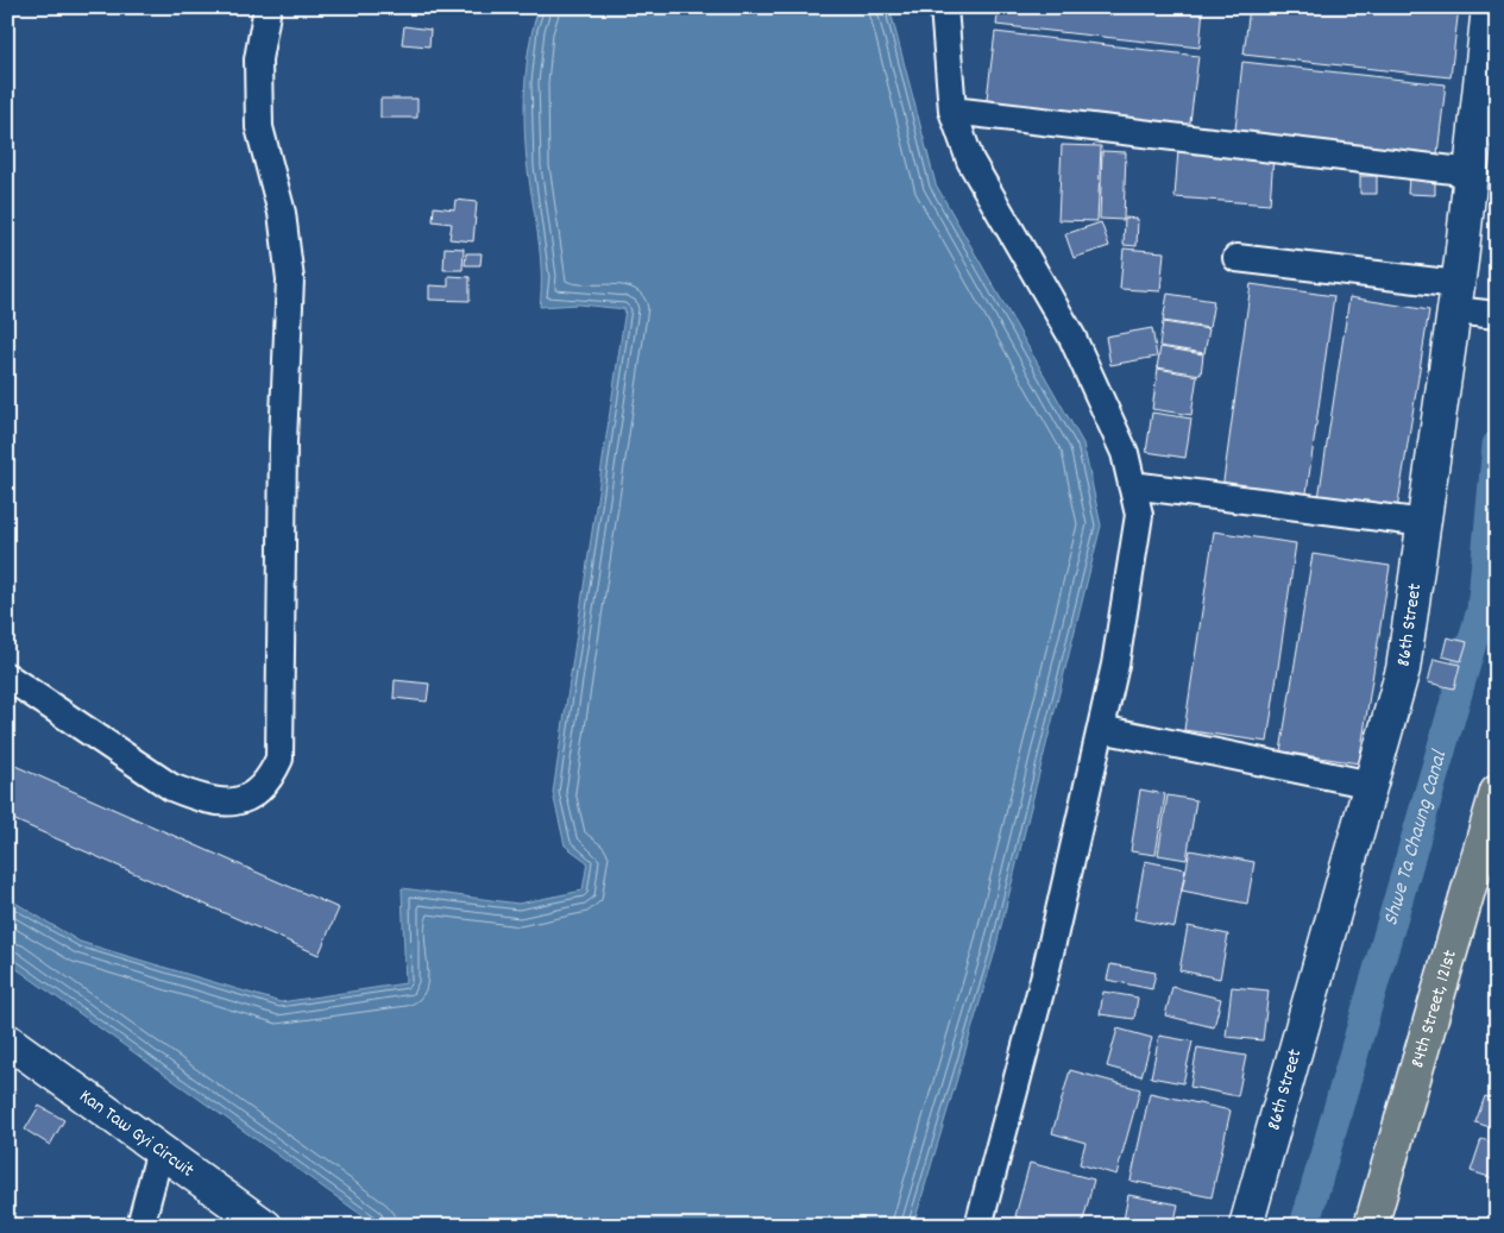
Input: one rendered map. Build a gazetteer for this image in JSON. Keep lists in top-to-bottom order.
{
  "streets": {
    "main road": ["86th Street", "84th Street, 121st", "Kan Taw Gyi Circuit"]
  },
  "water": ["Shwe Ta Chaung Canal"]
}
